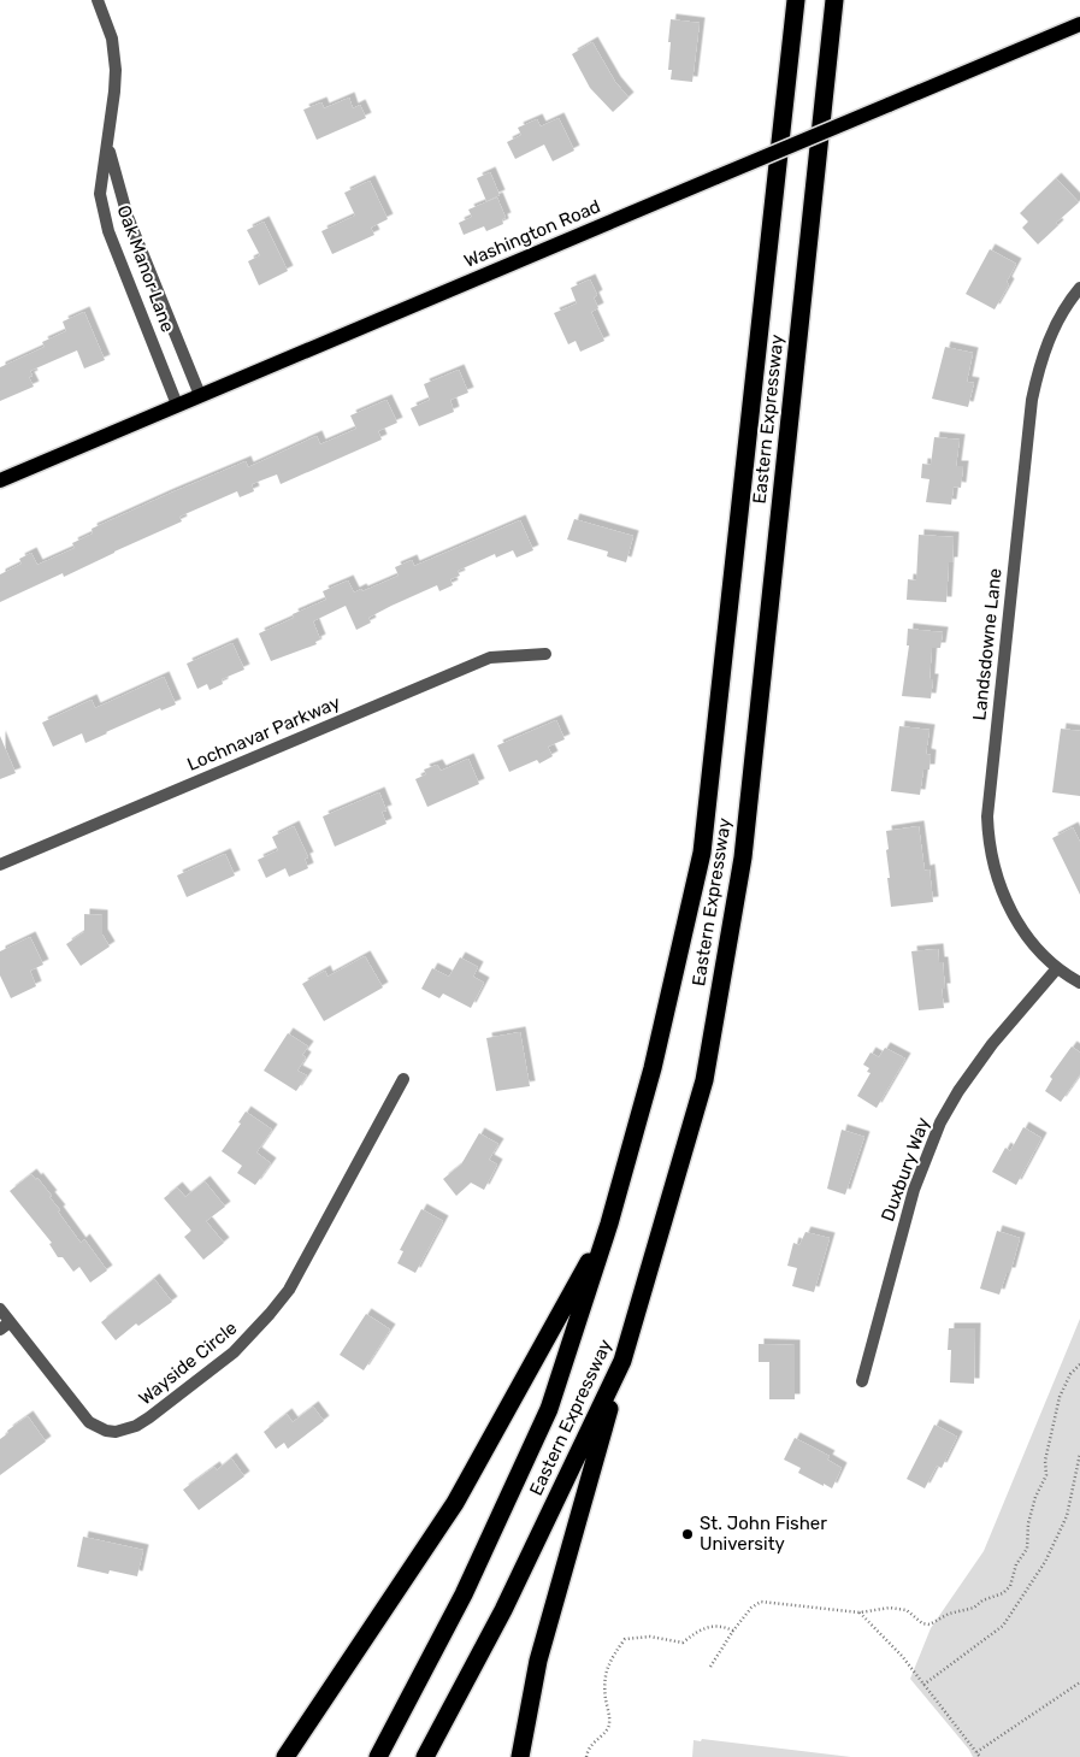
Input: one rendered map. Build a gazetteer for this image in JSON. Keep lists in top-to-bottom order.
{
  "streets": {
    "highway": ["Eastern Expressway"],
    "main road": ["Washington Road"],
    "street": [
      "Oak Manor Lane",
      "Landsdowne Lane",
      "Lochnavar Parkway",
      "Duxbury Way",
      "Wayside Circle"
    ]
  },
  "crossings": [
    ["Washington Road", "Oak Manor Lane"],
    ["Landsdowne Lane", "Duxbury Way"]
  ],
  "places": ["St. John Fisher University"]
}
